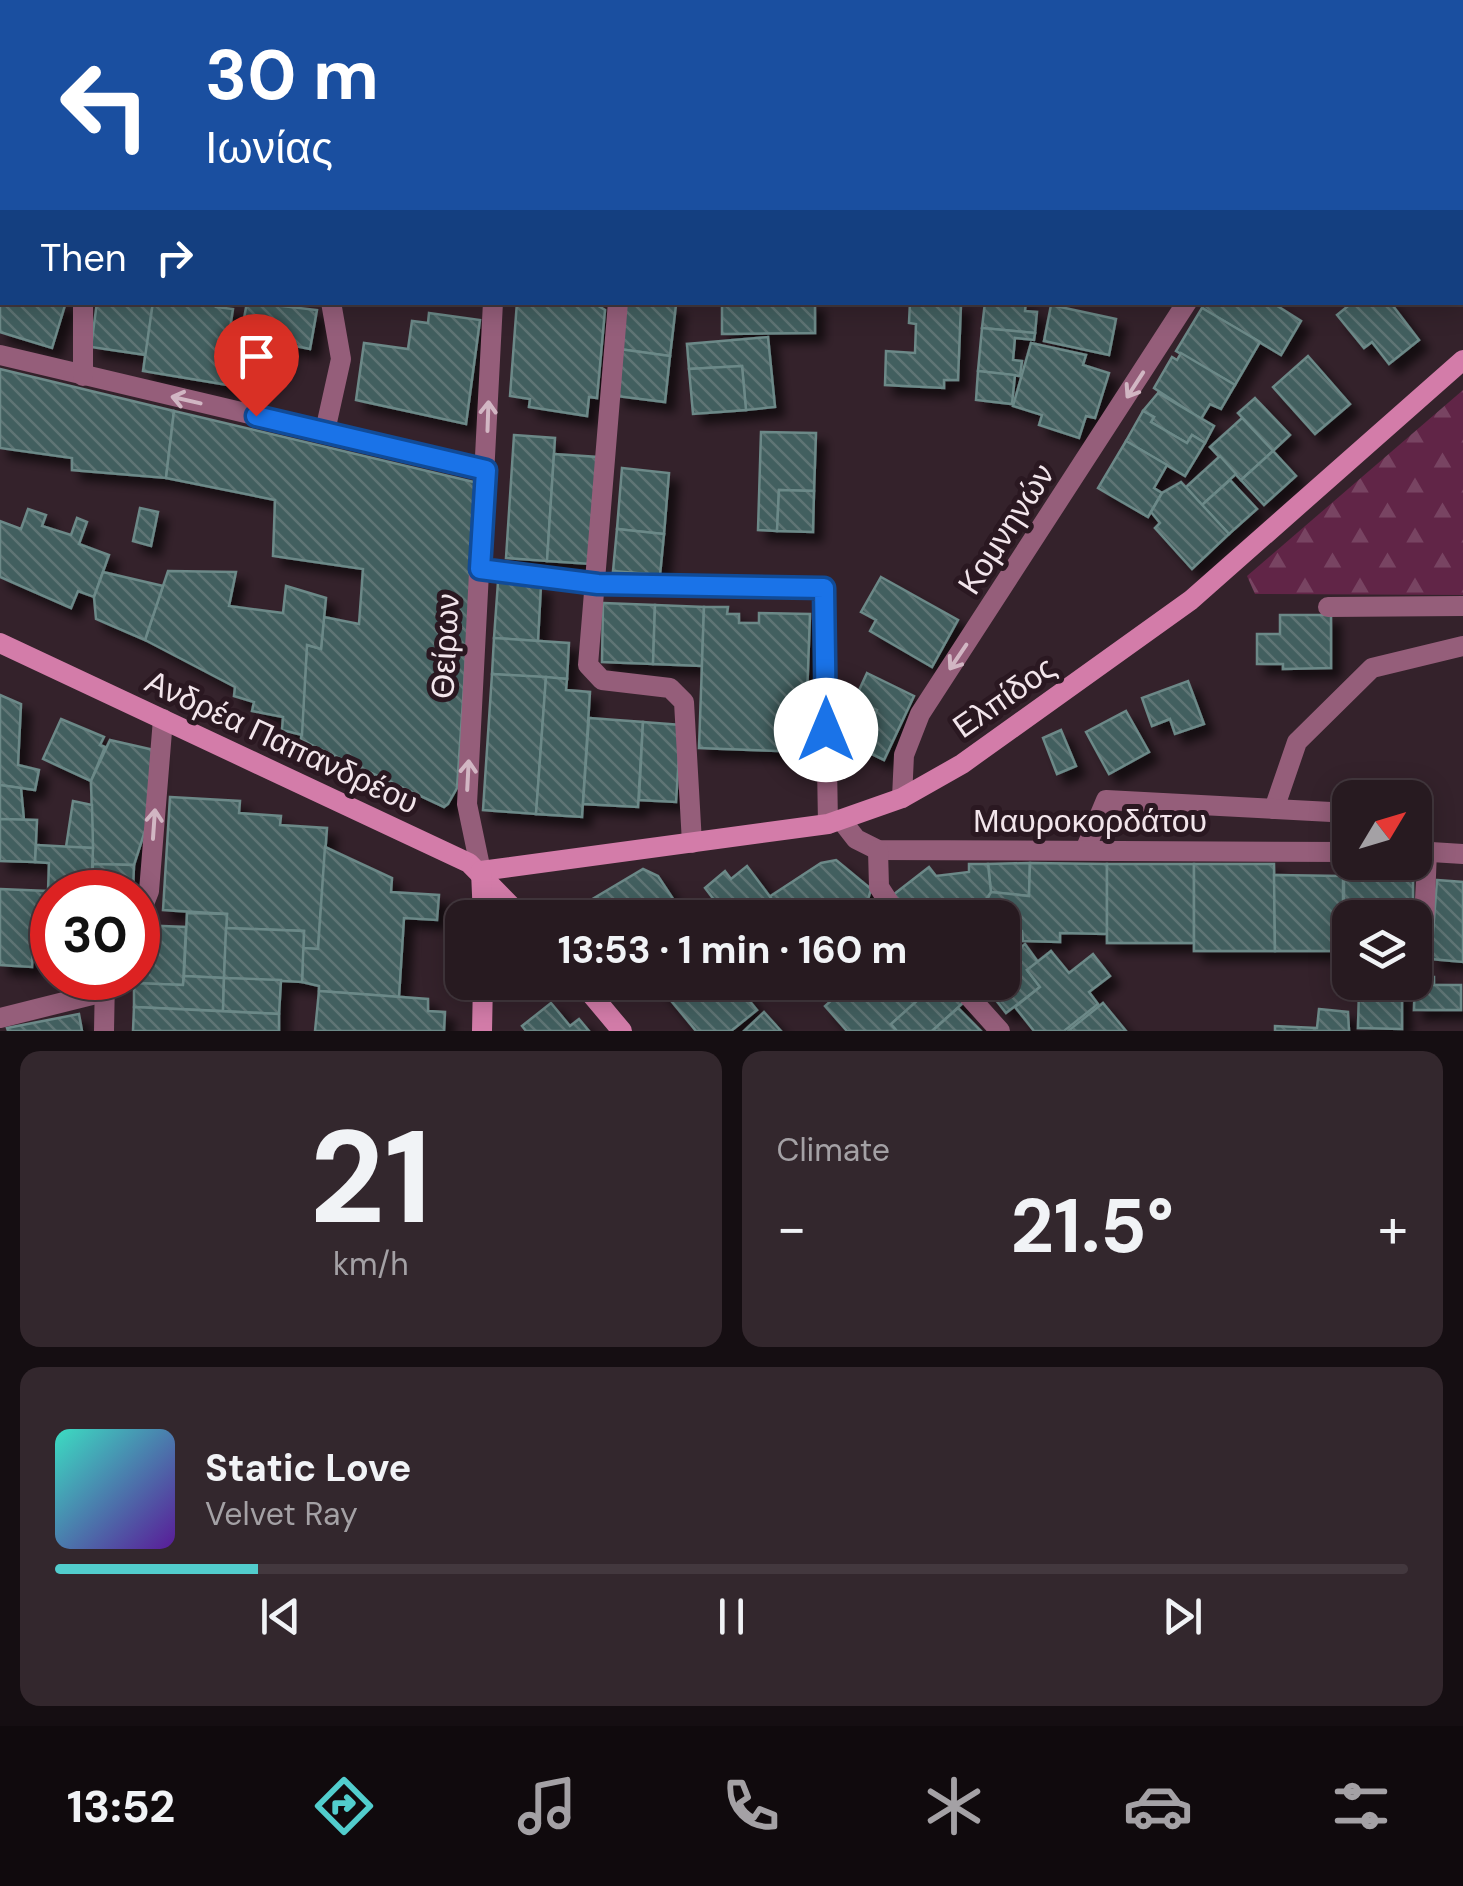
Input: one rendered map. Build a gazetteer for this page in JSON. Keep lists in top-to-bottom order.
{
  "streets": {
    "main road": ["Ελπίδος", "Ανδρέα Παπανδρέου"],
    "street": ["Κομνηνών", "Θείρων", "Μαυροκορδάτου"]
  },
  "crossings": [
    ["Κομνηνών", "Ελπίδος"],
    ["Θείρων", "Ελπίδος"],
    ["Θείρων", "Ανδρέα Παπανδρέου"],
    ["Ελπίδος", "Ανδρέα Παπανδρέου"]
  ],
  "one_way": ["Κομνηνών"],
  "north": "top right",
  "page": {
    "turn": ["30 m", "Ιωνίας"],
    "then": "Then",
    "limit": "30",
    "trip": "13:53 · 1 min · 160 m",
    "tile": [
      ["21", "km/h"],
      "Climate"
    ],
    "heat": ["−", "21.5°", "+"],
    "song": ["Static Love", "Velvet Ray"],
    "tabs": "13:52"
  }
}
